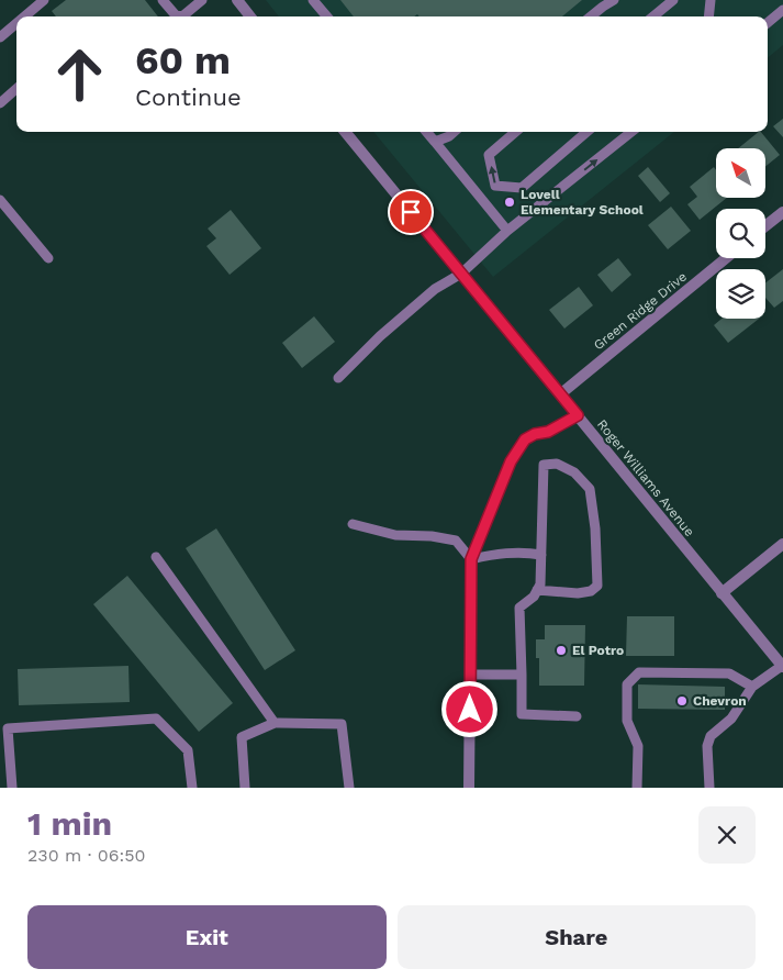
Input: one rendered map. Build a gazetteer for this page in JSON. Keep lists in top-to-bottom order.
{
  "streets": {
    "street": ["Green Ridge Drive", "Roger Williams Avenue"]
  },
  "crossings": [
    ["Green Ridge Drive", "Roger Williams Avenue"]
  ],
  "places": ["Lovell Elementary School", "El Potro", "Chevron"],
  "north": "top left",
  "page": {
    "turn": ["60 m", "Continue"],
    "heading": ["1 min", "230 m · 06:50"],
    "buttons": ["Exit", "Share"]
  }
}
